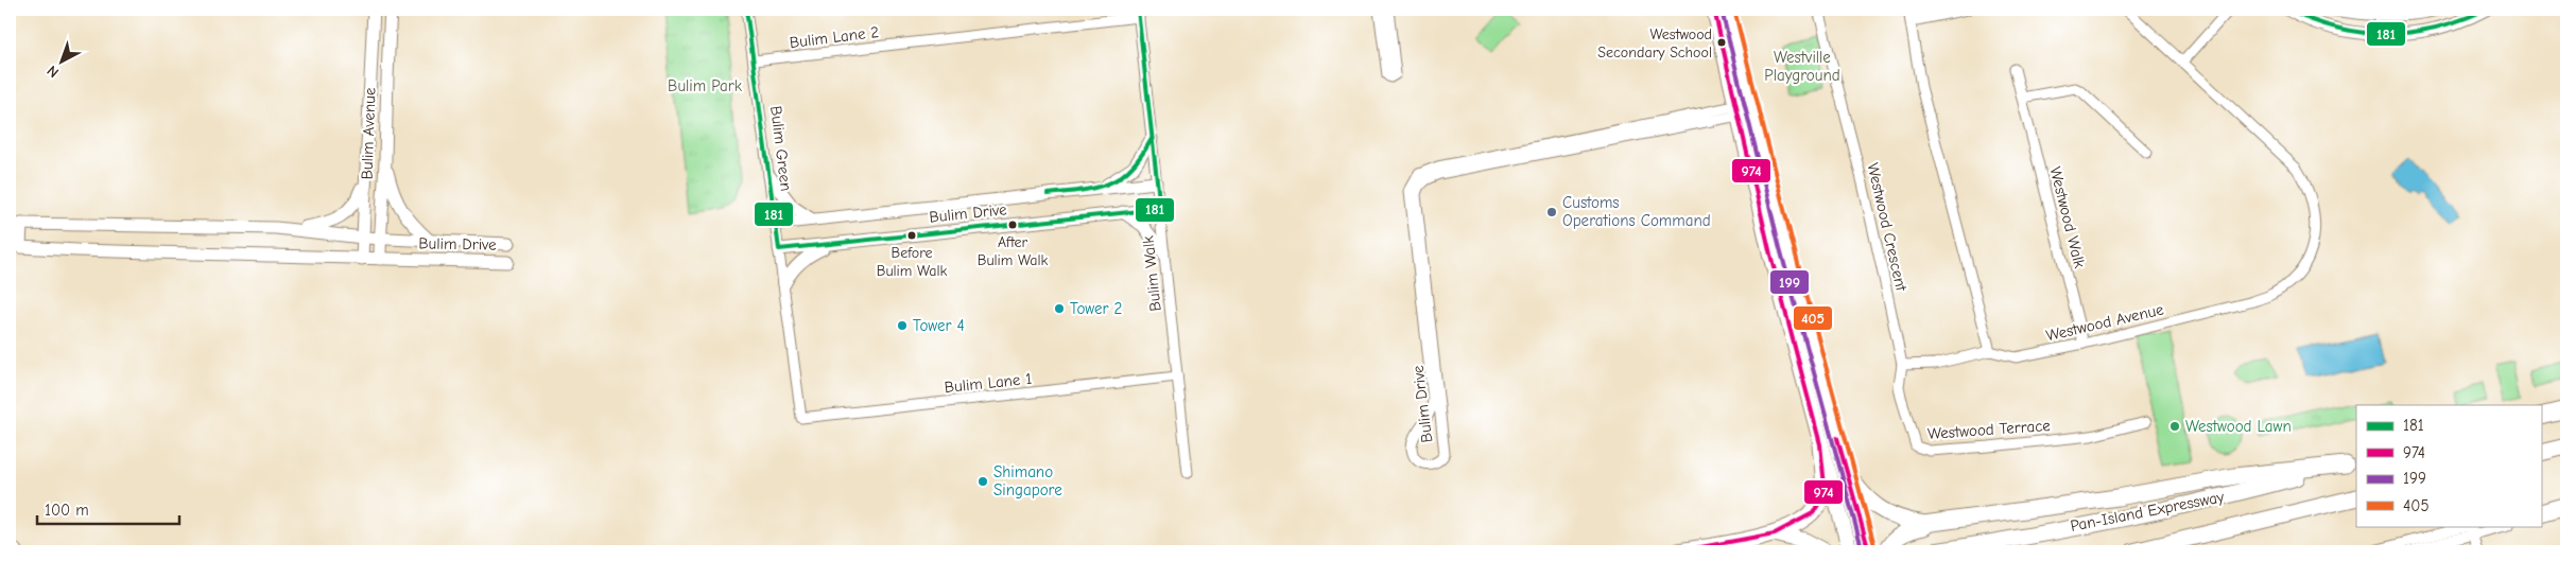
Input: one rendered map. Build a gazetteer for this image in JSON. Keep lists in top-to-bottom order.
{
  "streets": {
    "highway": ["Pan-Island Expressway"],
    "street": [
      "Bulim Lane 2",
      "Bulim Avenue",
      "Bulim Green",
      "Bulim Drive",
      "Westwood Walk",
      "Westwood Crescent",
      "Bulim Walk",
      "Westwood Avenue",
      "Bulim Lane 1",
      "Westwood Terrace"
    ]
  },
  "crossings": [
    ["Bulim Lane 2", "Bulim Green"],
    ["Bulim Lane 2", "Bulim Walk"],
    ["Bulim Avenue", "Bulim Drive"],
    ["Bulim Green", "Bulim Drive"],
    ["Bulim Green", "Bulim Lane 1"],
    ["Bulim Drive", "Bulim Walk"],
    ["Westwood Walk", "Westwood Avenue"],
    ["Westwood Crescent", "Westwood Terrace"],
    ["Bulim Walk", "Bulim Lane 1"]
  ],
  "parks": ["Westville Playground", "Bulim Park"],
  "places": [
    "Westwood Secondary School",
    "Customs Operations Command",
    "After Bulim Walk",
    "Before Bulim Walk",
    "Tower 2",
    "Tower 4",
    "Westwood Lawn",
    "Shimano Singapore"
  ],
  "lines": [
    "transit line 181",
    "transit line 974",
    "transit line 405",
    "transit line 199"
  ],
  "legend": [
    "181",
    "974",
    "199",
    "405"
  ],
  "scale_bar": "100 m",
  "north": "bottom left"
}
